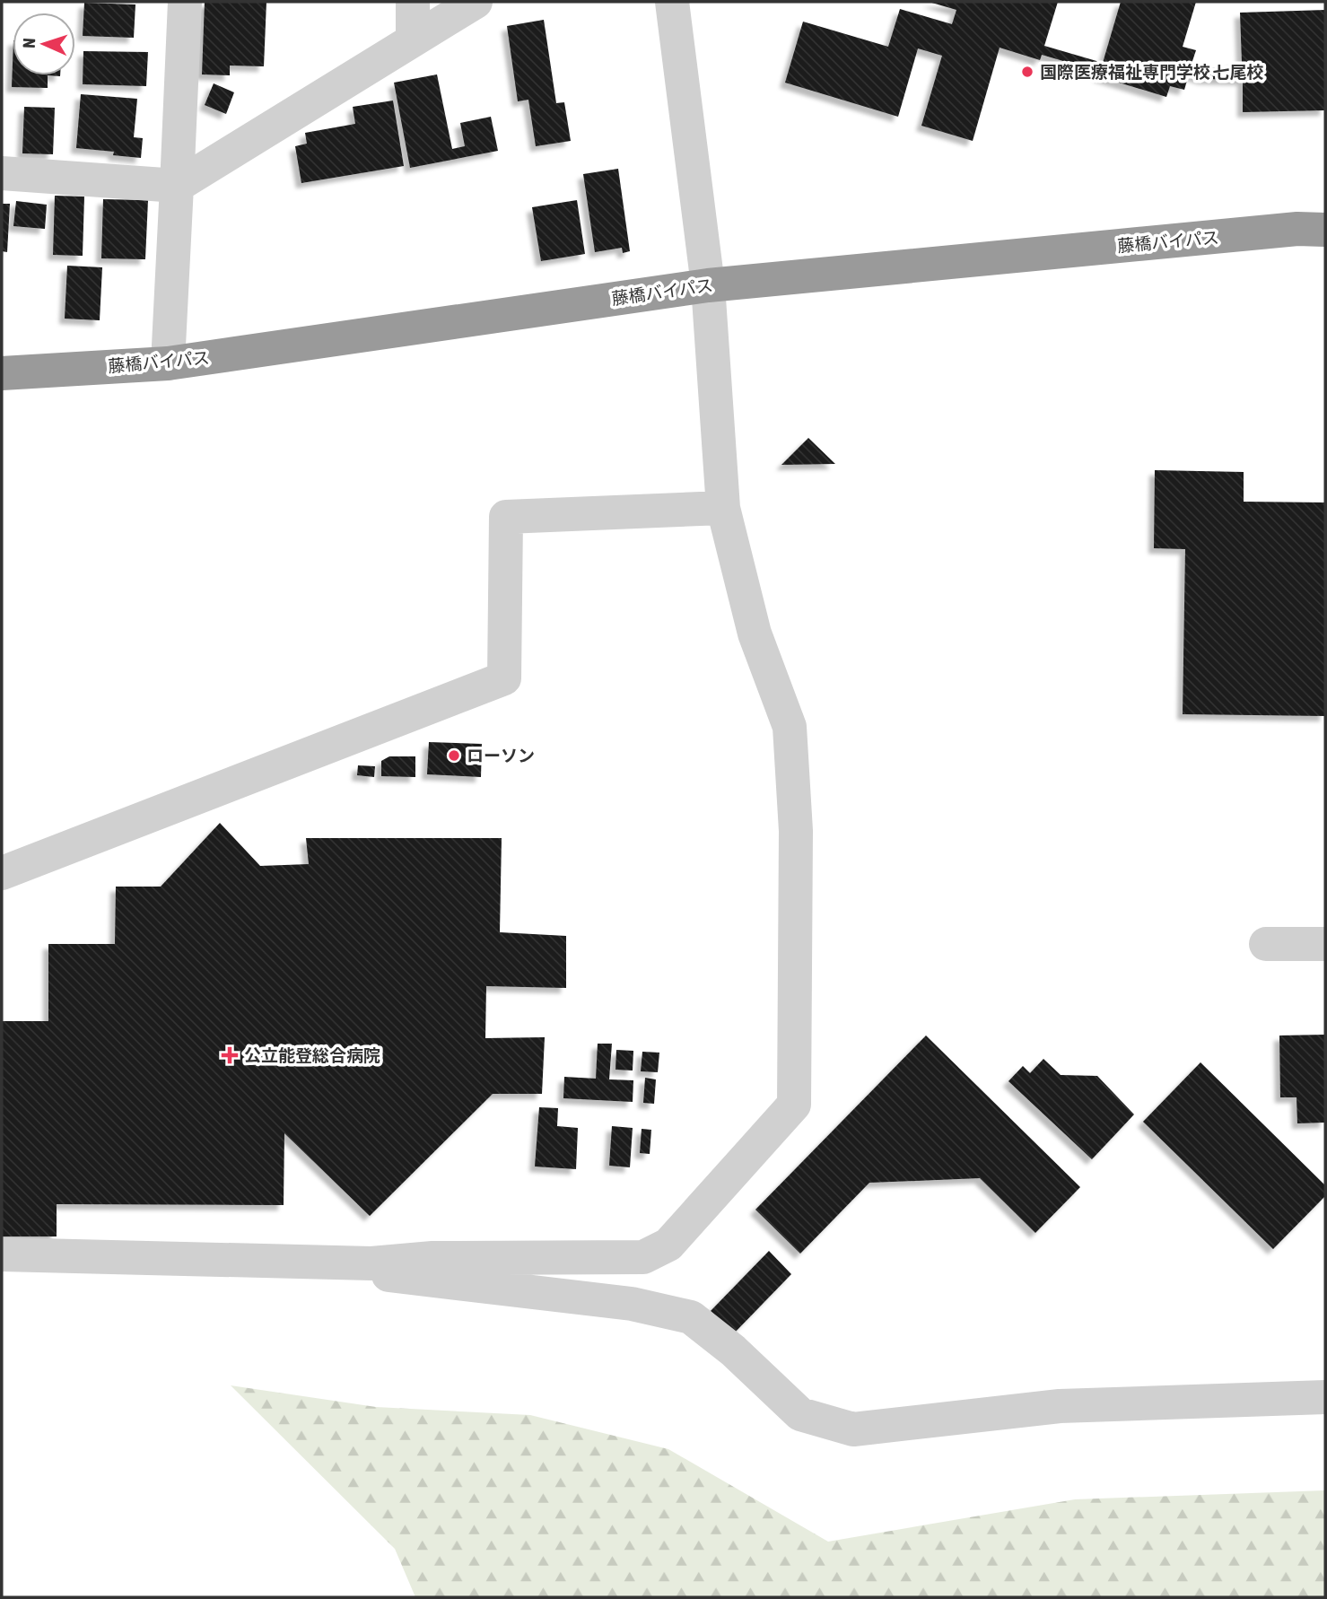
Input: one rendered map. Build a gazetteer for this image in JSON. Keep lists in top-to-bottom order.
{
  "streets": {
    "highway": ["藤橋バイパス"]
  },
  "places": {
    "other": ["国際医療福祉専門学校 七尾校", "ローソン"],
    "health": ["公立能登総合病院"]
  },
  "north": "left"
}
